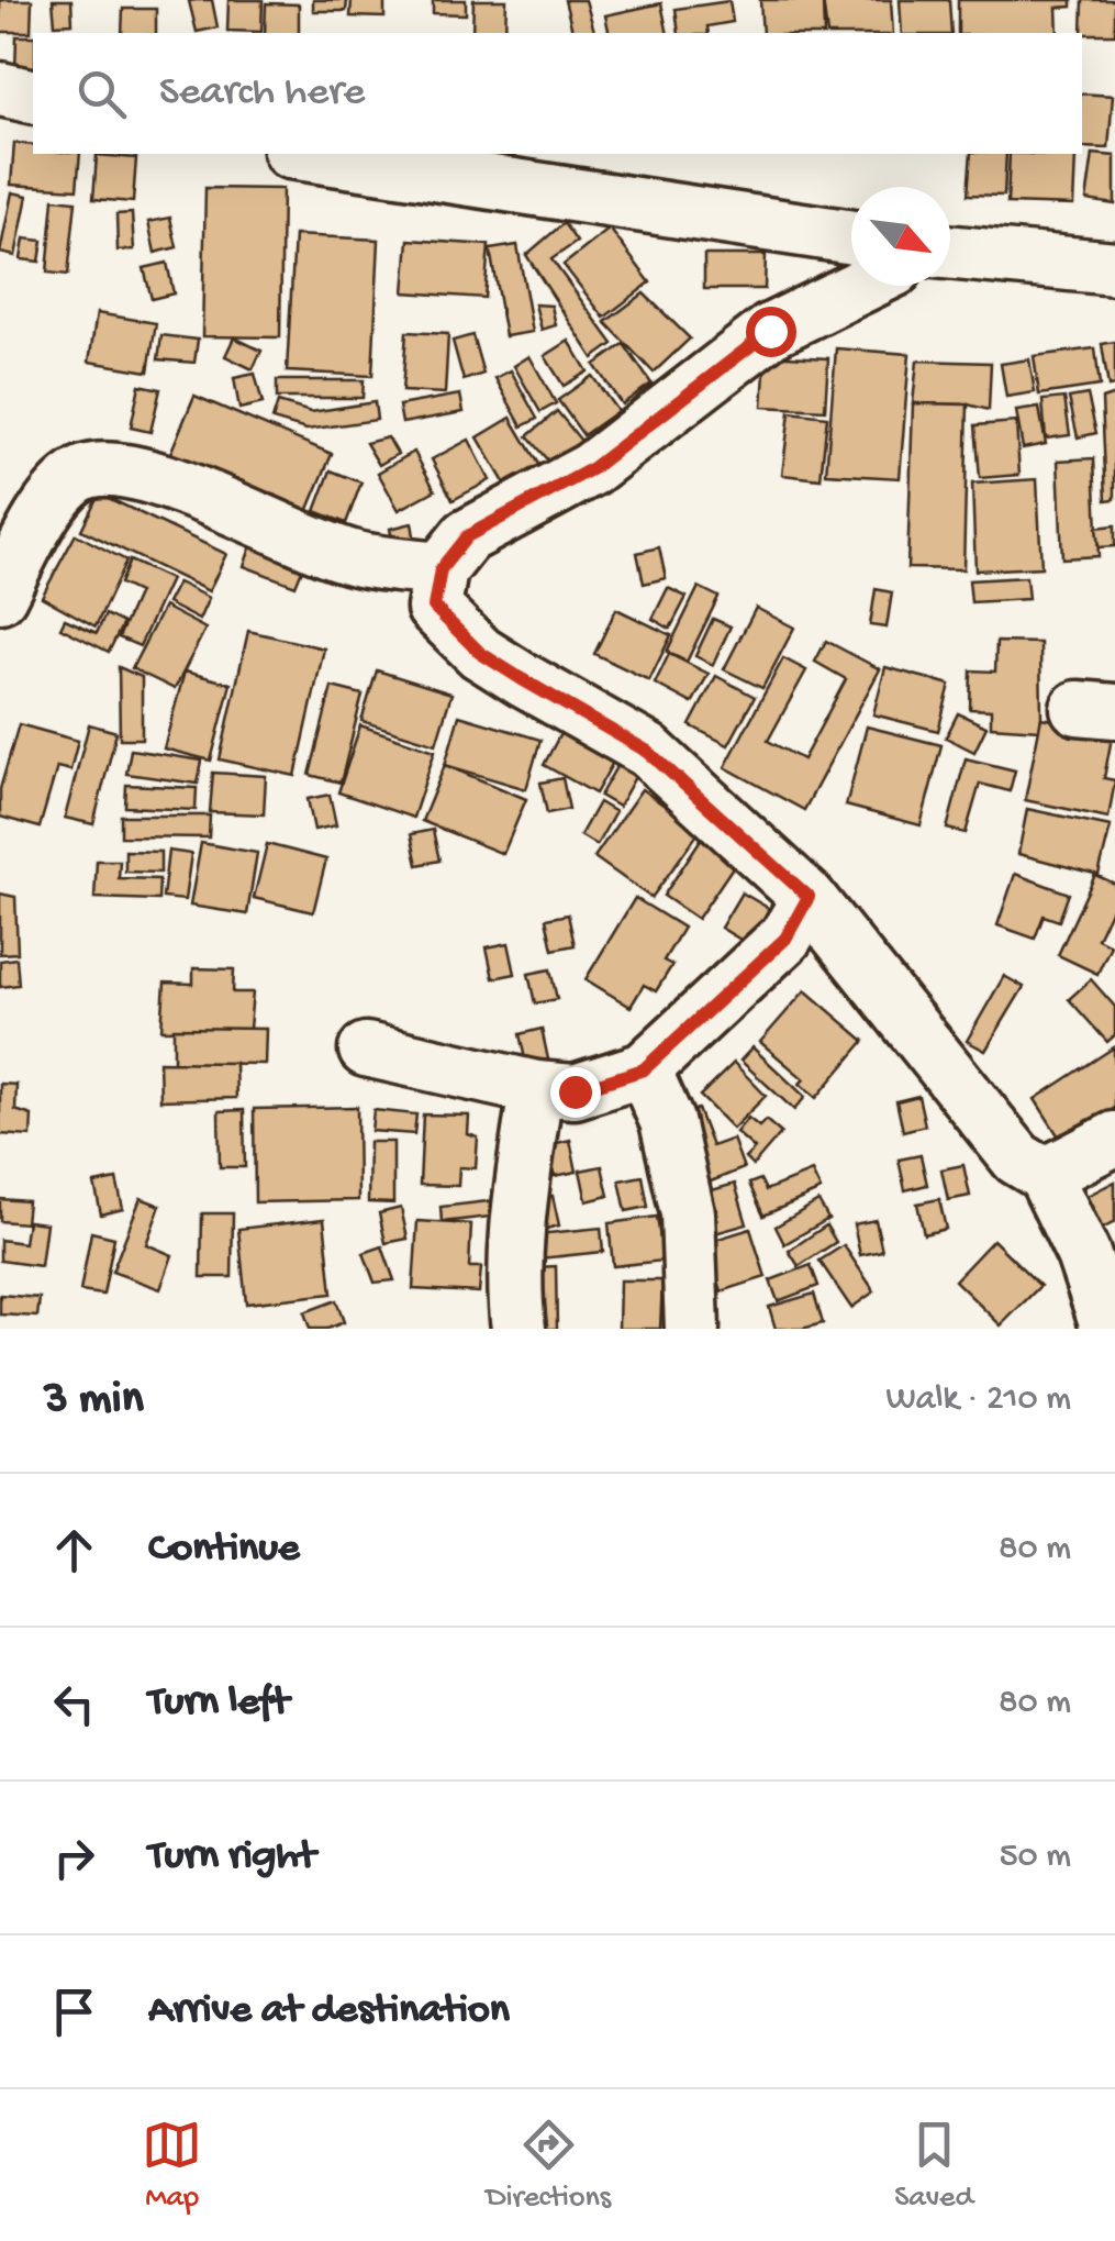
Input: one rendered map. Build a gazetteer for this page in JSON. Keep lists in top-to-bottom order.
{
  "north": "bottom right",
  "page": {
    "search": "Search here",
    "heading": ["3 min", "Walk · 210 m"],
    "list": [
      ["Continue", "80 m"],
      ["Turn left", "80 m"],
      ["Turn right", "50 m"],
      "Arrive at destination"
    ],
    "nav": ["Map", "Directions", "Saved"]
  }
}
